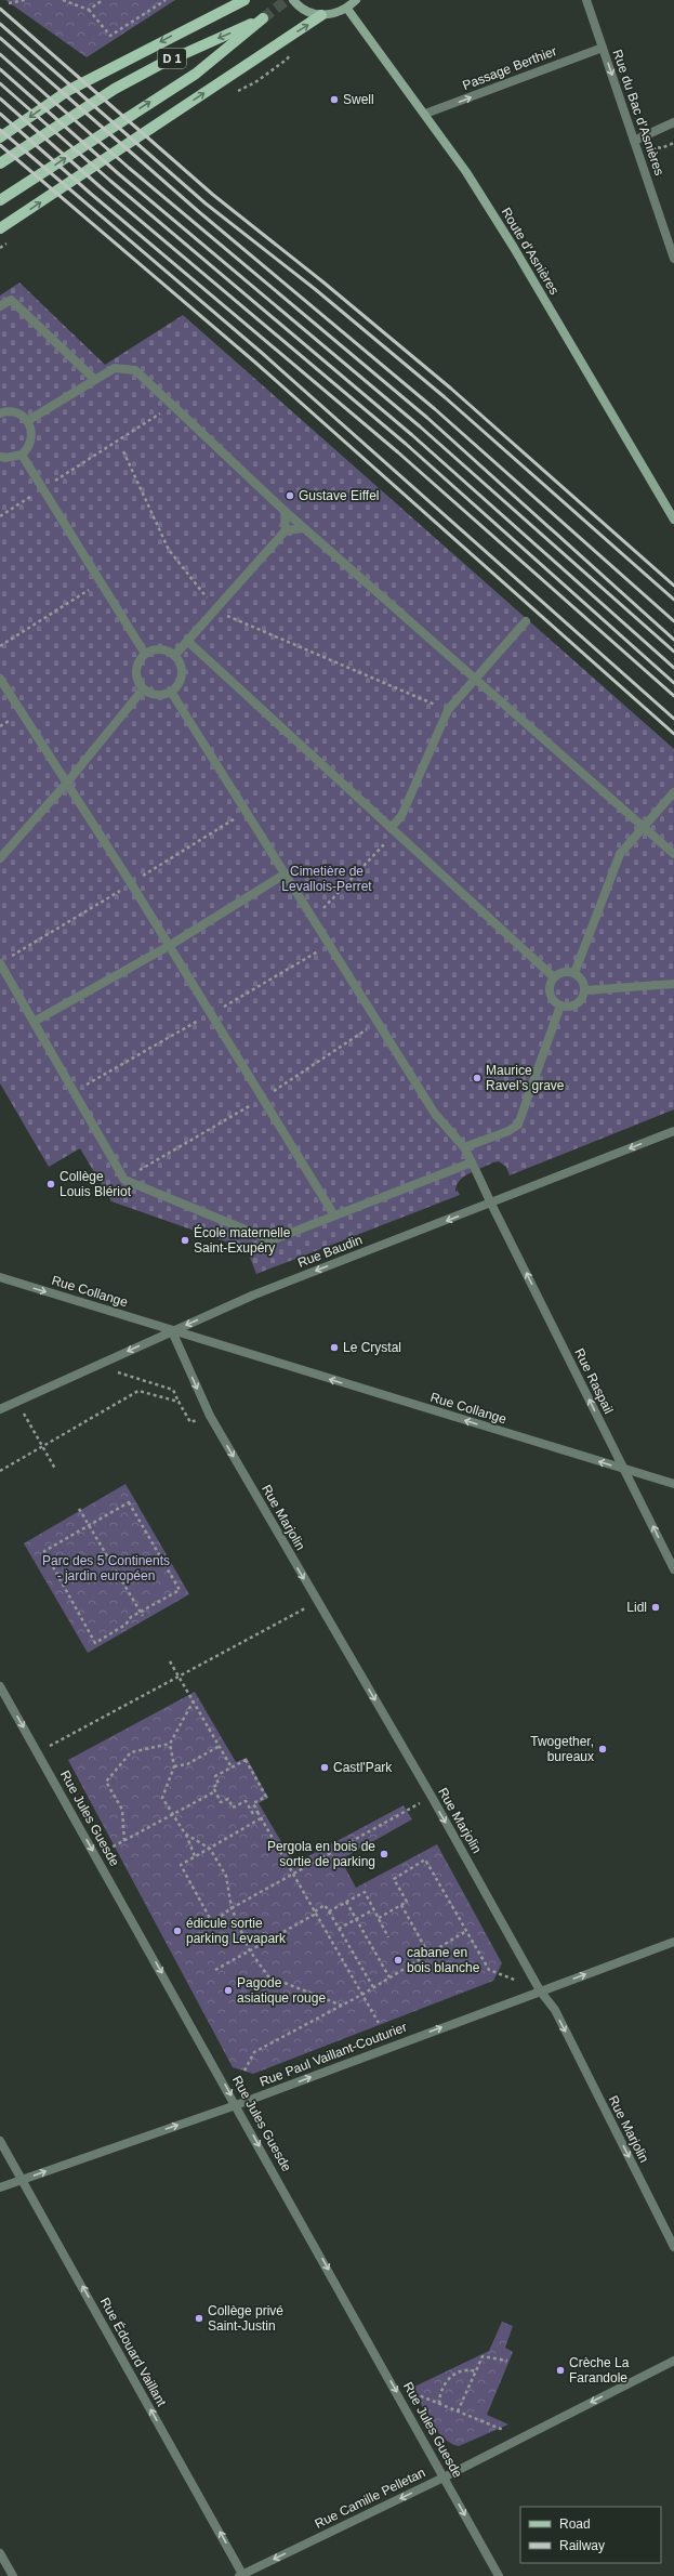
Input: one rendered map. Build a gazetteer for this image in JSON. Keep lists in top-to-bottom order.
{
  "streets": {
    "main road": ["D 1", "Route d'Asnières"],
    "street": [
      "Passage Berthier",
      "Rue du Bac d’Asnières",
      "Rue Baudin",
      "Rue Collange",
      "Rue Raspail",
      "Rue Marjolin",
      "Rue Jules Guesde",
      "Rue Paul Vaillant-Couturier",
      "Rue Édouard Vaillant",
      "Rue Camille Pelletan"
    ]
  },
  "crossings": [
    ["Passage Berthier", "Rue du Bac d’Asnières"],
    ["Passage Berthier", "Route d'Asnières"],
    ["Rue Baudin", "Rue Collange"],
    ["Rue Baudin", "Rue Raspail"],
    ["Rue Baudin", "Rue Marjolin"],
    ["Rue Collange", "Rue Raspail"],
    ["Rue Collange", "Rue Marjolin"],
    ["Rue Marjolin", "Rue Paul Vaillant-Couturier"],
    ["Rue Jules Guesde", "Rue Paul Vaillant-Couturier"],
    ["Rue Jules Guesde", "Rue Camille Pelletan"],
    ["Rue Paul Vaillant-Couturier", "Rue Édouard Vaillant"],
    ["Rue Édouard Vaillant", "Rue Camille Pelletan"]
  ],
  "one_way": [
    "Passage Berthier",
    "Rue du Bac d’Asnières",
    "Rue Baudin",
    "Rue Raspail",
    "Rue Marjolin",
    "Rue Jules Guesde",
    "Rue Paul Vaillant-Couturier",
    "Rue Édouard Vaillant",
    "Rue Camille Pelletan"
  ],
  "parks": ["Cimetière de Levallois-Perret", "Parc des 5 Continents - jardin européen"],
  "places": [
    "Swell",
    "Gustave Eiffel",
    "Maurice Ravel’s grave",
    "Collège Louis Blériot",
    "École maternelle Saint-Exupéry",
    "Le Crystal",
    "Lidl",
    "Twogether, bureaux",
    "Castl'Park",
    "Pergola en bois de sortie de parking",
    "édicule sortie parking Levapark",
    "cabane en bois blanche",
    "Pagode asiatique rouge",
    "Collège privé Saint-Justin",
    "Crèche La Farandole"
  ],
  "legend": ["Road", "Railway"]
}
